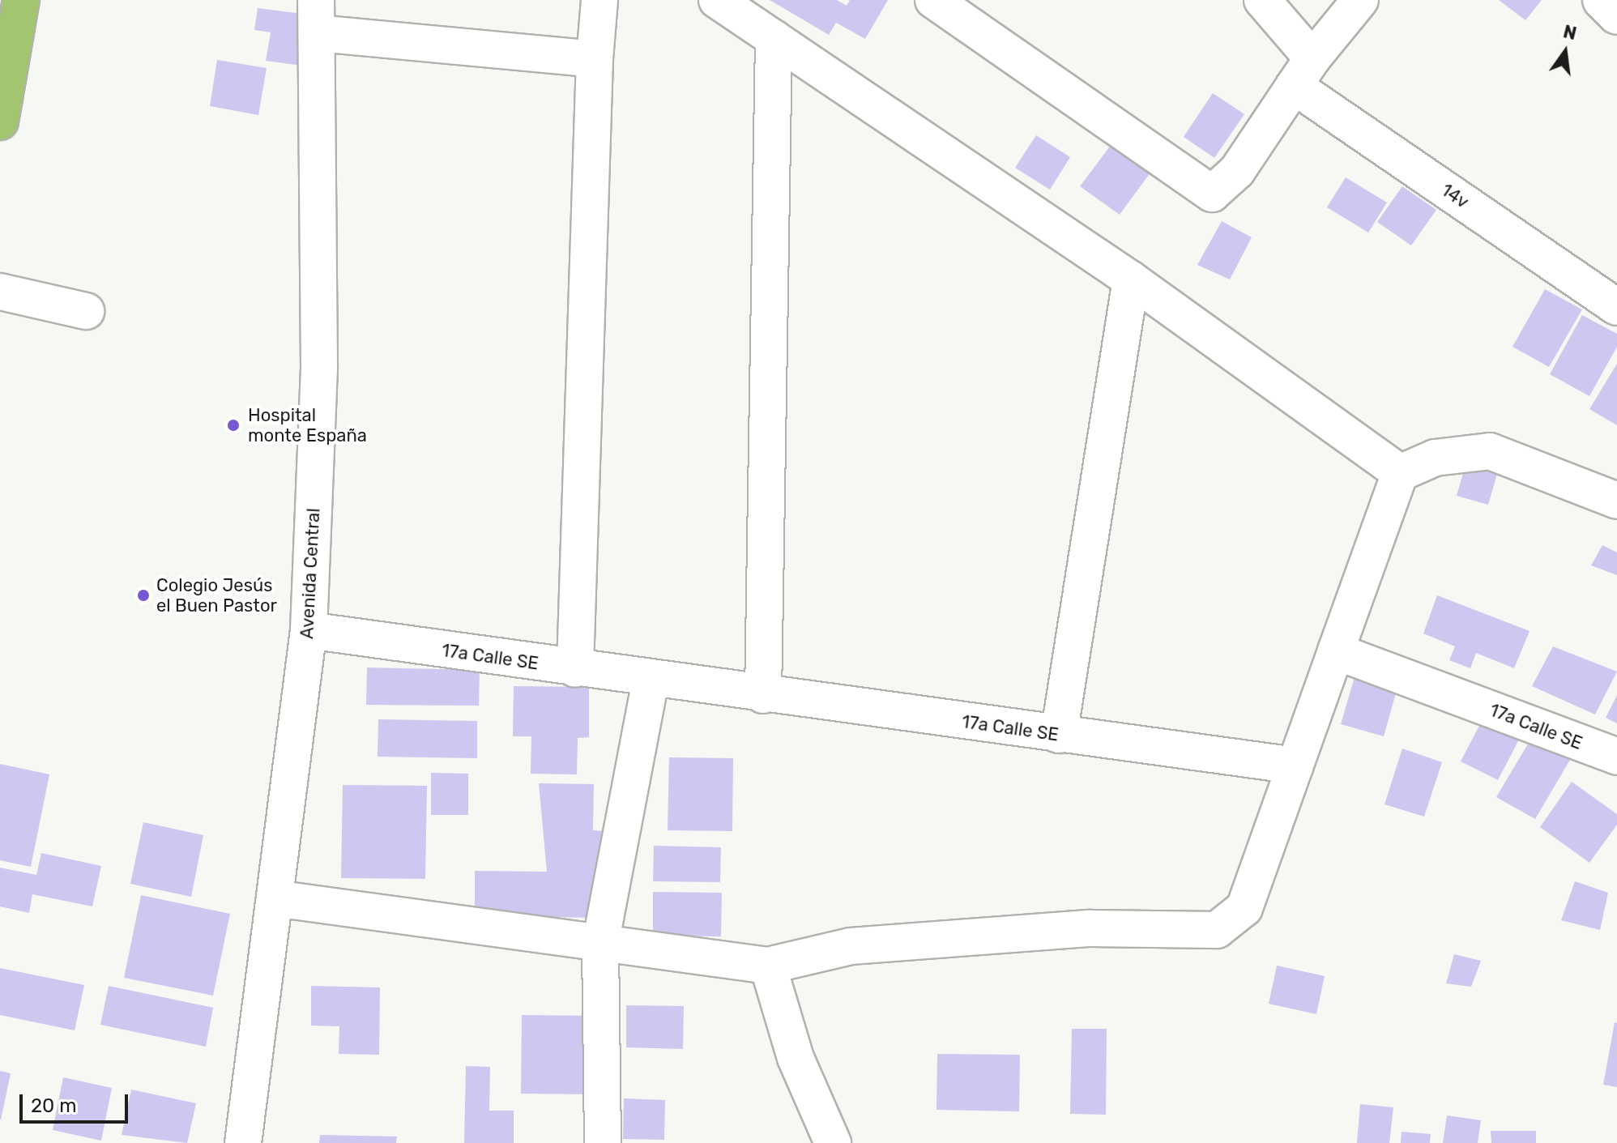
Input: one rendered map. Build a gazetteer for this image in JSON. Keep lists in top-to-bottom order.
{
  "streets": {
    "street": ["14v", "Avenida Central", "17a Calle SE"]
  },
  "crossings": [
    ["Avenida Central", "17a Calle SE"]
  ],
  "places": ["Hospital monte España", "Colegio Jesús el Buen Pastor"],
  "scale_bar": "20 m",
  "north": "top"
}
